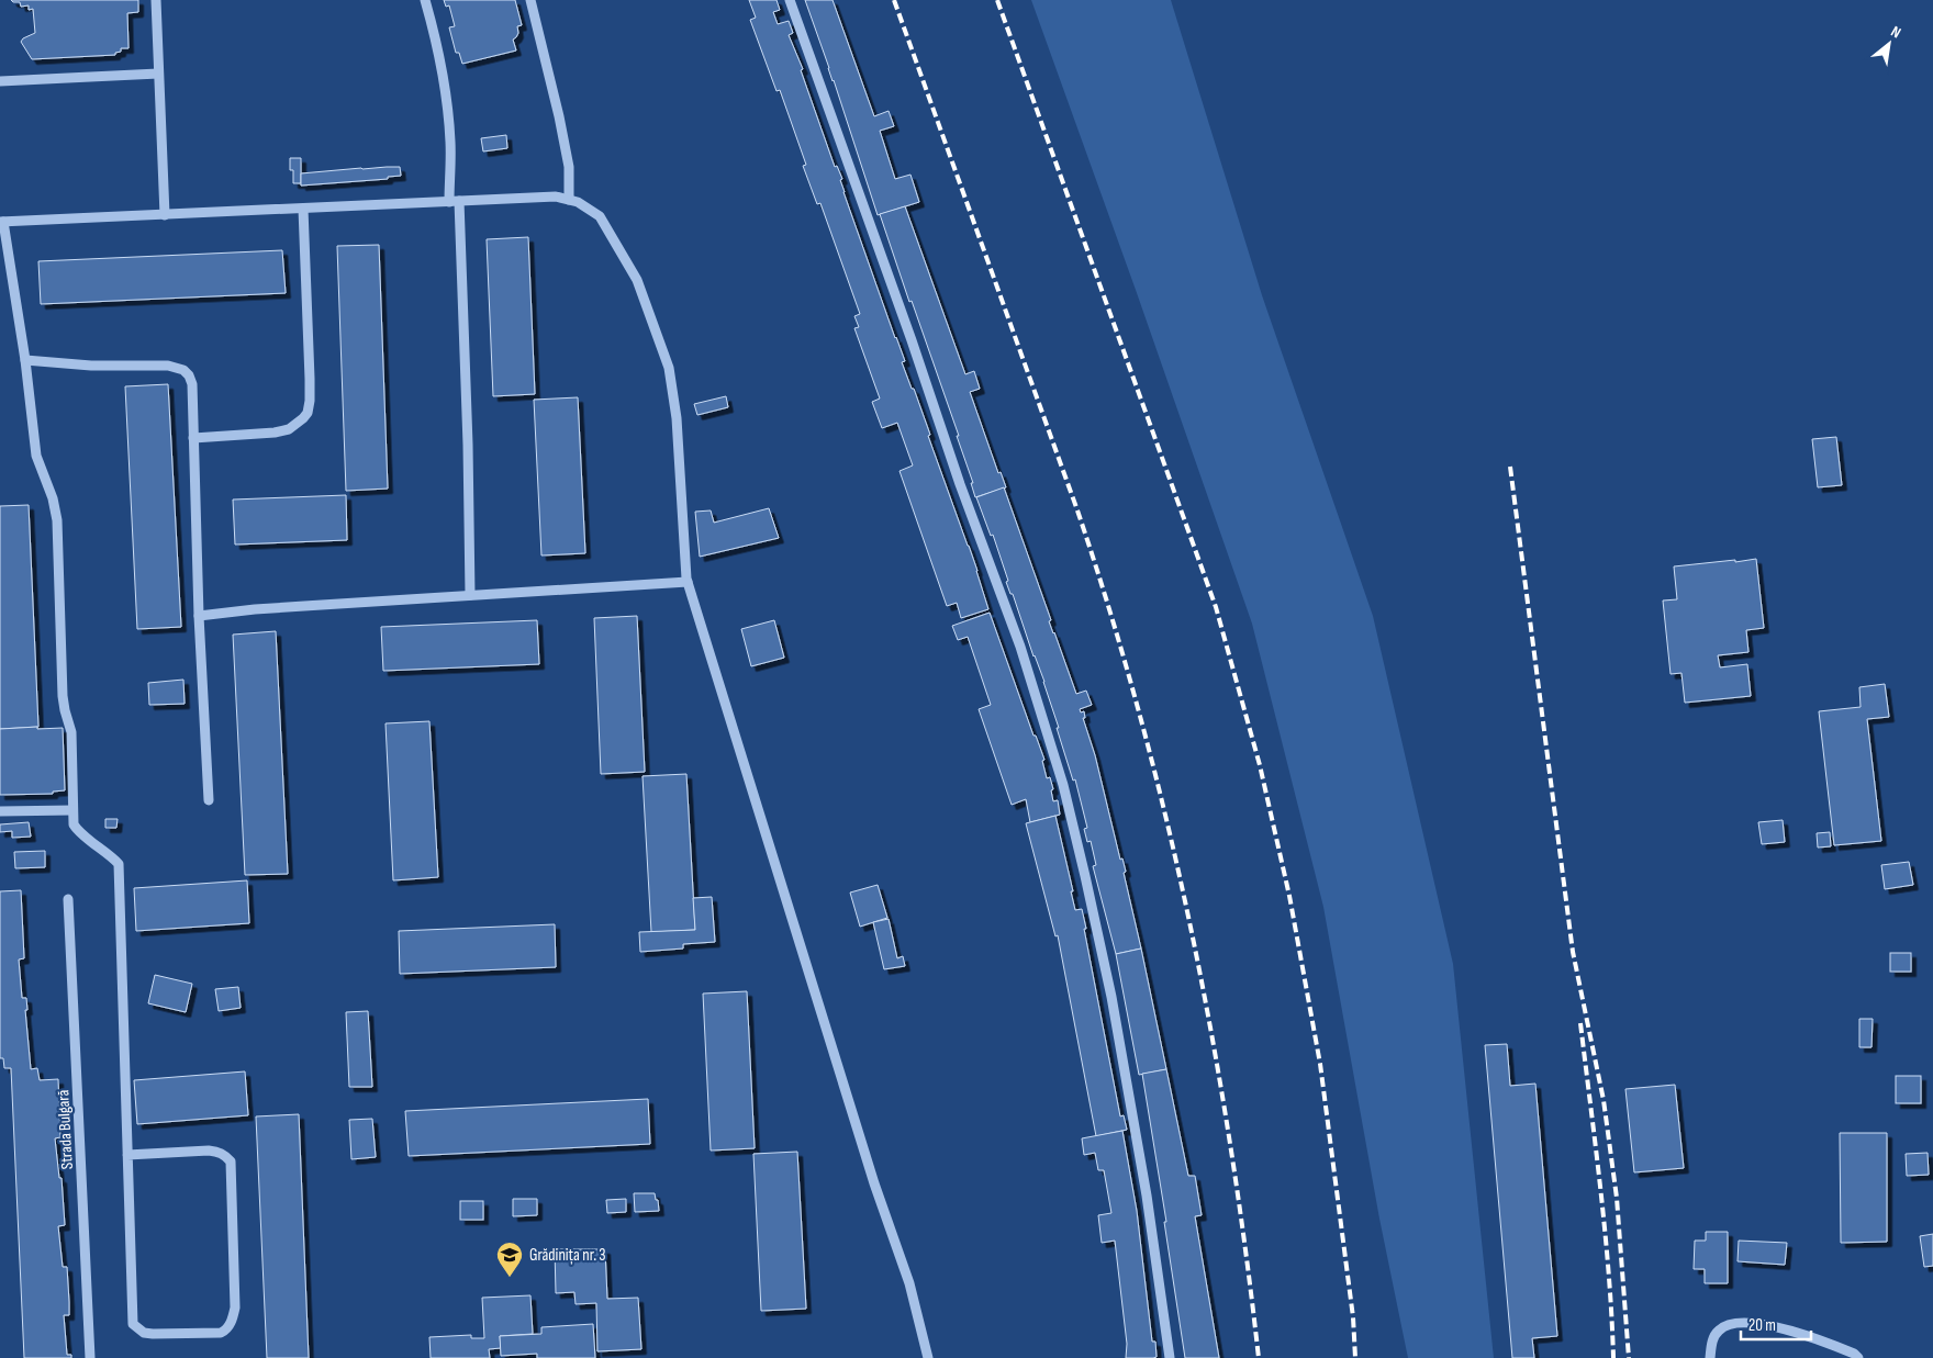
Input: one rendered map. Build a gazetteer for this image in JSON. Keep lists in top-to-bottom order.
{
  "streets": {
    "lane": ["Strada Bulgară"]
  },
  "places": {
    "school or university": ["Grădinița nr. 3"]
  },
  "scale_bar": "20 m",
  "north": "top right"
}
